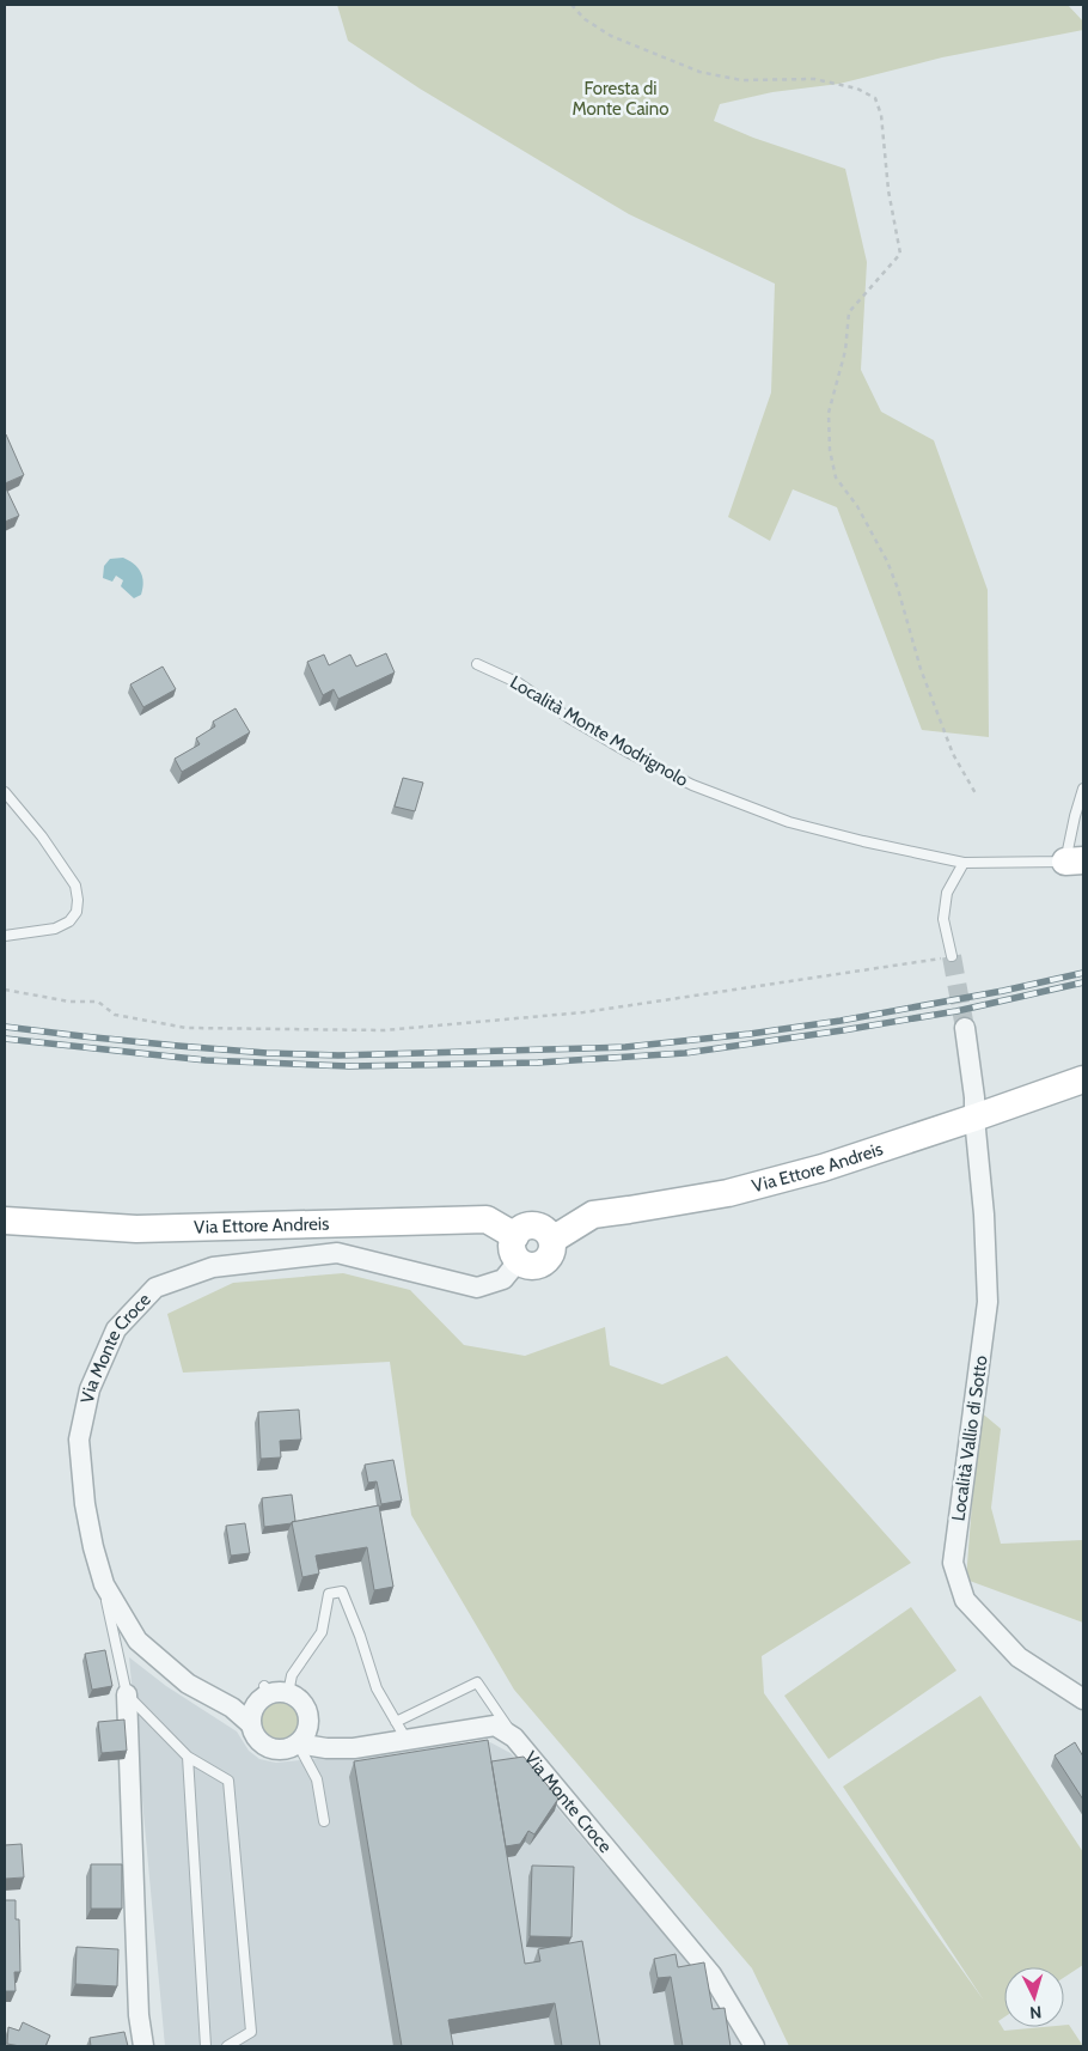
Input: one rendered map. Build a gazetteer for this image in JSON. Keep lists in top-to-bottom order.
{
  "streets": {
    "street": ["Via Ettore Andreis", "Via Monte Croce", "Località Vallio di Sotto"],
    "lane": ["Località Monte Modrignolo"]
  },
  "crossings": [
    ["Via Ettore Andreis", "Via Monte Croce"],
    ["Via Ettore Andreis", "Località Vallio di Sotto"]
  ],
  "parks": ["Foresta di Monte Caino"],
  "north": "bottom"
}
